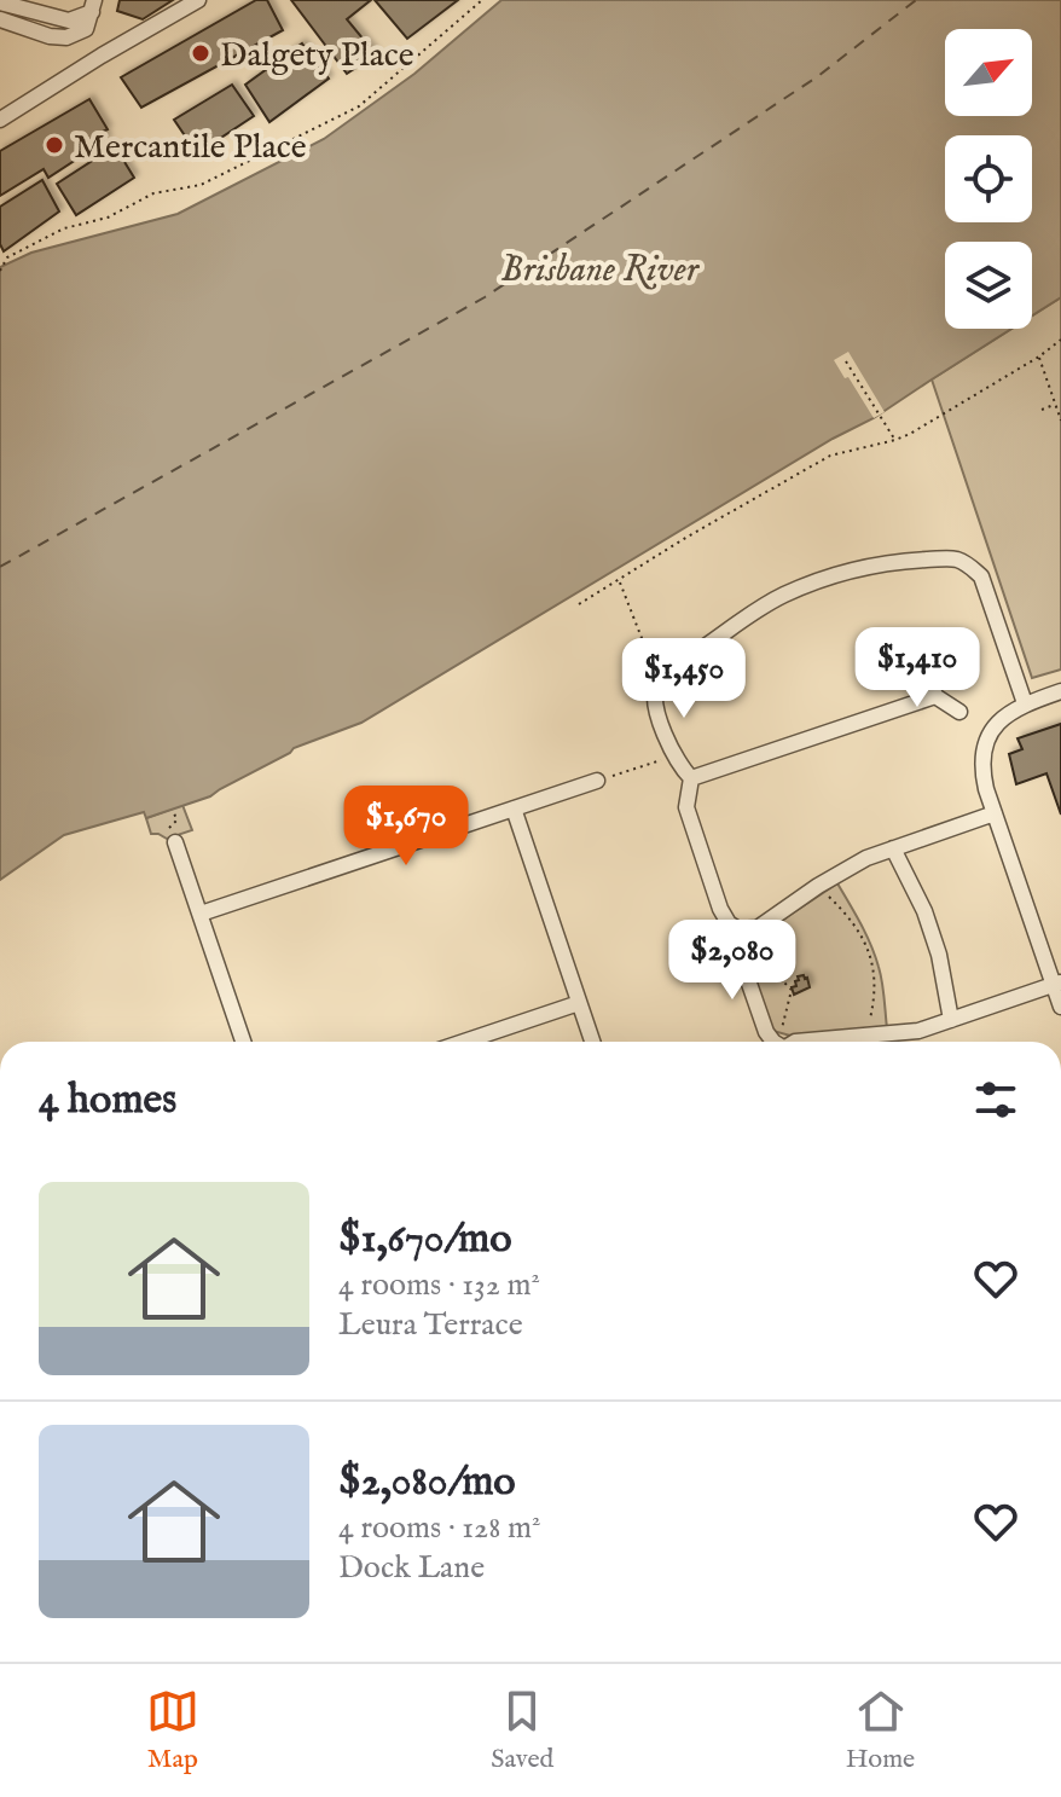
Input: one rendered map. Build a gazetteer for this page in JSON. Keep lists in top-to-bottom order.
{
  "water": ["Brisbane River"],
  "places": ["Dalgety Place", "Mercantile Place"],
  "north": "top right",
  "page": {
    "price": [
      "$1,410",
      "$1,450",
      "$1,670",
      "$2,080"
    ],
    "heading": "4 homes",
    "list": [
      {
        "name": "$1,670/mo",
        "note": "4 rooms · 132 m² · Leura Terrace"
      },
      {
        "name": "$2,080/mo",
        "note": "4 rooms · 128 m² · Dock Lane"
      }
    ],
    "tabs": ["Map", "Saved", "Home"]
  }
}
